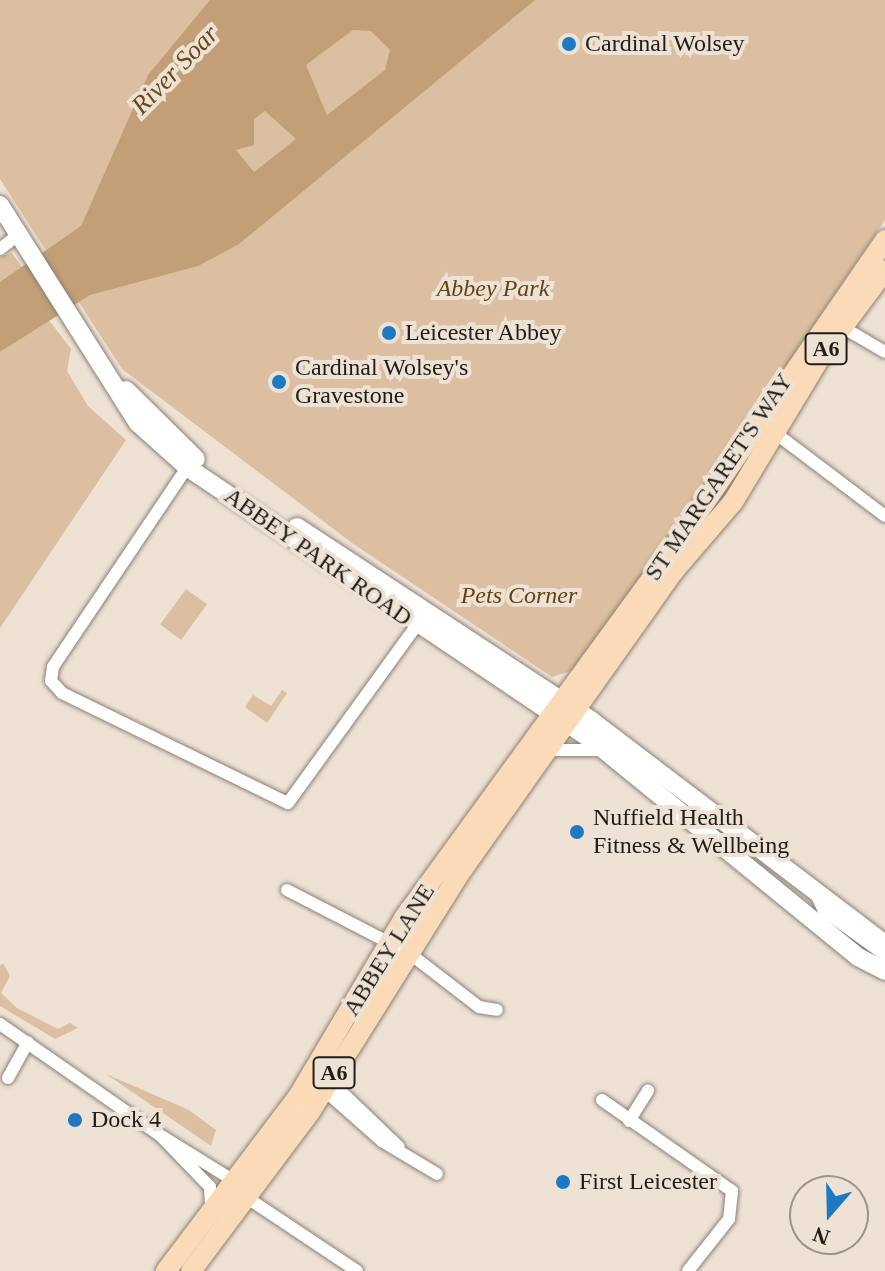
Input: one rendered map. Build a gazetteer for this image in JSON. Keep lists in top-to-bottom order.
{
  "streets": {
    "main road": ["A6", "ST MARGARET'S WAY", "ABBEY LANE"],
    "street": ["ABBEY PARK ROAD"]
  },
  "crossings": [
    ["ST MARGARET'S WAY", "ABBEY PARK ROAD"],
    ["ST MARGARET'S WAY", "ABBEY LANE"],
    ["ABBEY PARK ROAD", "ABBEY LANE"]
  ],
  "water": ["River Soar"],
  "parks": ["Abbey Park", "Pets Corner"],
  "places": [
    "Cardinal Wolsey",
    "Leicester Abbey",
    "Cardinal Wolsey's Gravestone",
    "Nuffield Health Fitness & Wellbeing",
    "Dock 4",
    "First Leicester"
  ],
  "north": "bottom"
}
